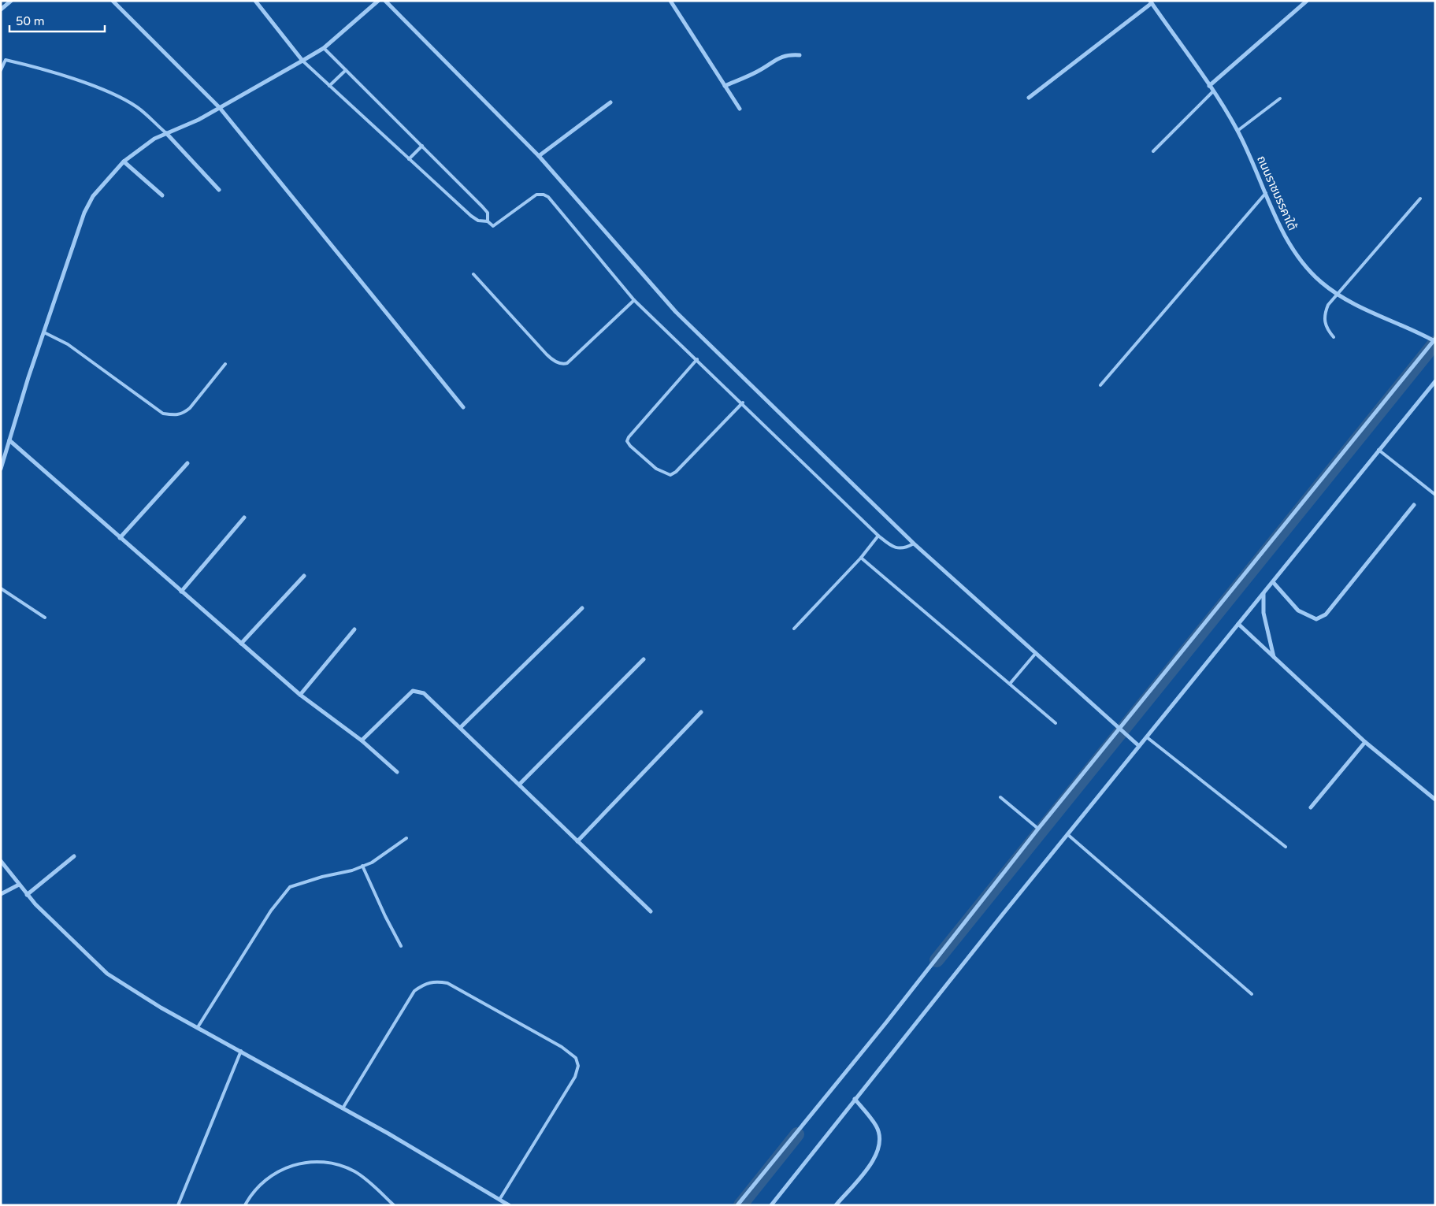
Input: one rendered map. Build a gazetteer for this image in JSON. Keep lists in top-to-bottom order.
{
  "streets": {
    "street": ["ถนนราชมรรคาใต้"]
  },
  "scale_bar": "50 m"
}
